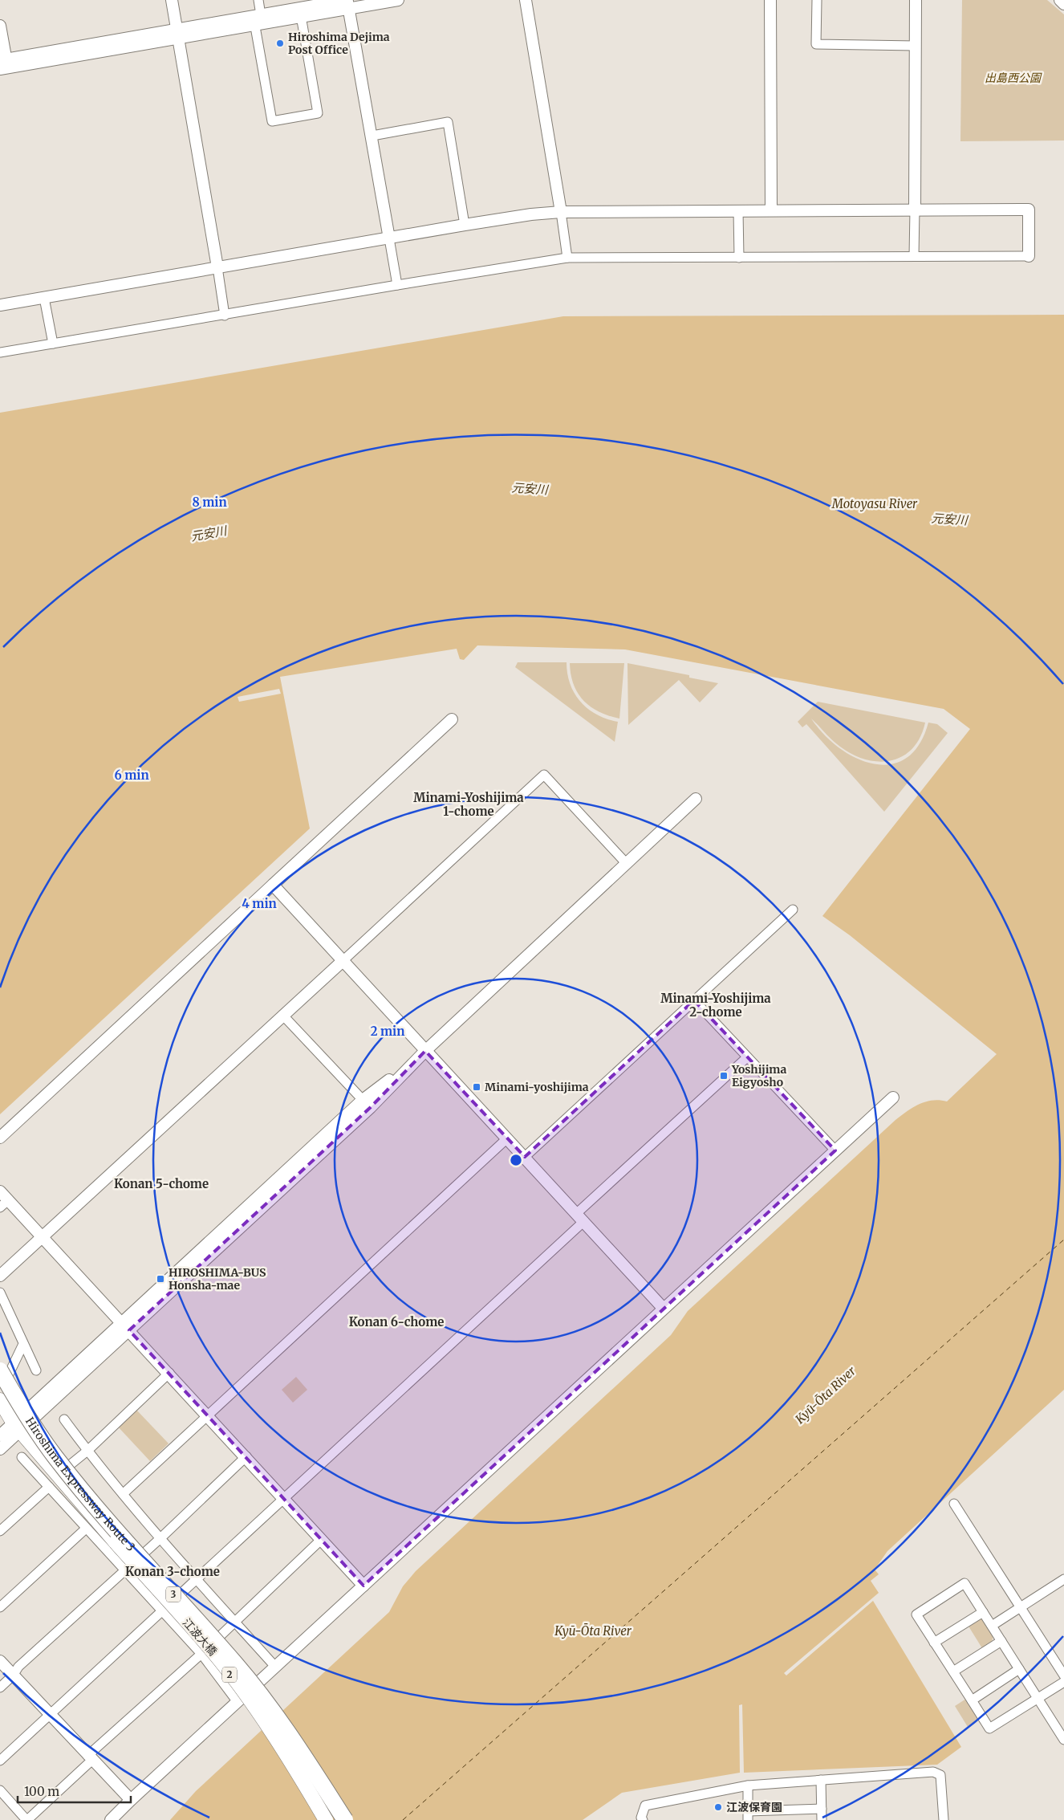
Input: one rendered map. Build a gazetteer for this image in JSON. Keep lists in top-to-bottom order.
{
  "streets": {
    "highway": [
      "Hiroshima Expressway Route 3",
      "3",
      "江波大橋",
      "2"
    ]
  },
  "crossings": [
    ["江波大橋", "2"]
  ],
  "districts": [
    "Minami-Yoshijima 1-chome",
    "Minami-Yoshijima 2-chome",
    "Konan 5-chome",
    "Konan 6-chome",
    "Konan 3-chome"
  ],
  "water": ["元安川", "Motoyasu River", "Kyū-Ōta River"],
  "parks": ["出島西公園"],
  "places": {
    "other": ["Hiroshima Dejima Post Office", "江波保育園"],
    "transit": ["Yoshijima Eigyosho", "Minami-yoshijima", "HIROSHIMA-BUS Honsha-mae"]
  },
  "scale_bar": "100 m",
  "rings": [
    "8 min",
    "6 min",
    "4 min",
    "2 min"
  ]
}
